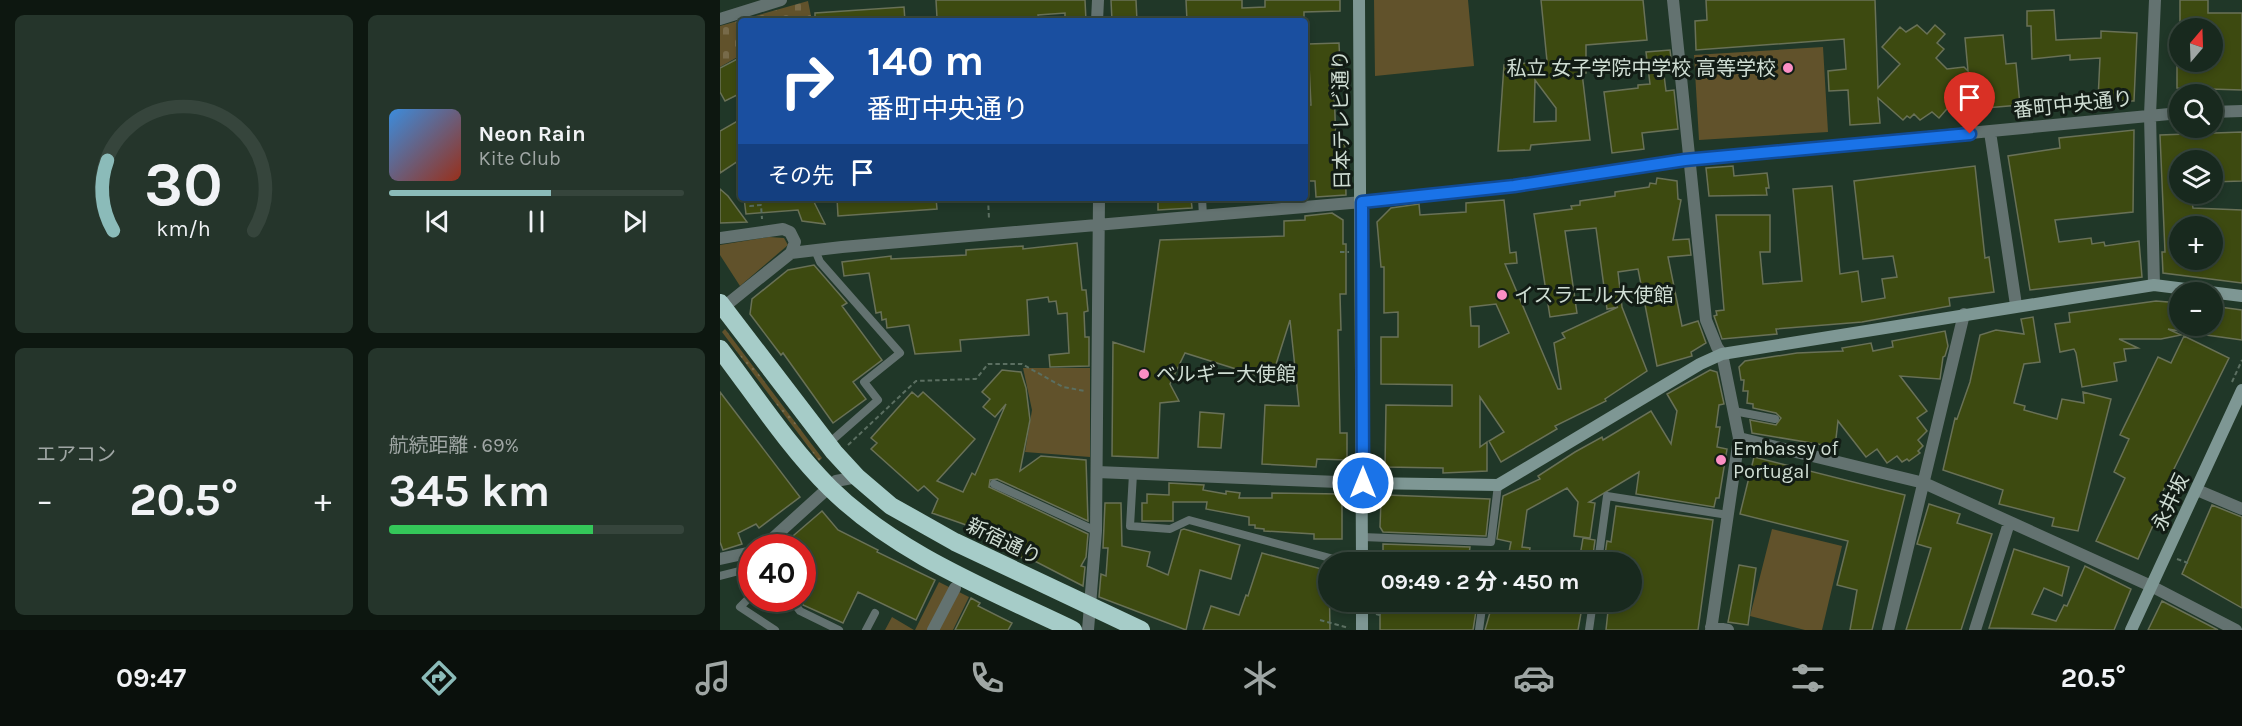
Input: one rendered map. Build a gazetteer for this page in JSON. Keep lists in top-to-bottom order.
{
  "streets": {
    "highway": ["新宿通り"],
    "street": ["番町中央通り", "日本テレビ通り", "永井坂"]
  },
  "crossings": [
    ["番町中央通り", "日本テレビ通り"]
  ],
  "places": [
    "私立 女子学院中学校 高等学校",
    "イスラエル大使館",
    "ベルギー大使館",
    "Embassy of Portugal"
  ],
  "north": "top",
  "page": {
    "map_buttons": ["+", "−"],
    "turn": ["140 m", "番町中央通り"],
    "song": ["Neon Rain", "Kite Club"],
    "then": "その先",
    "tile": [
      "エアコン",
      ["航続距離 · 69%", "345 km"]
    ],
    "heat": ["−", "20.5°", "+"],
    "limit": "40",
    "trip": "09:49 · 2 分 · 450 m",
    "tabs": ["09:47", "20.5°"],
    "gauge": ["30", "km/h"]
  }
}
